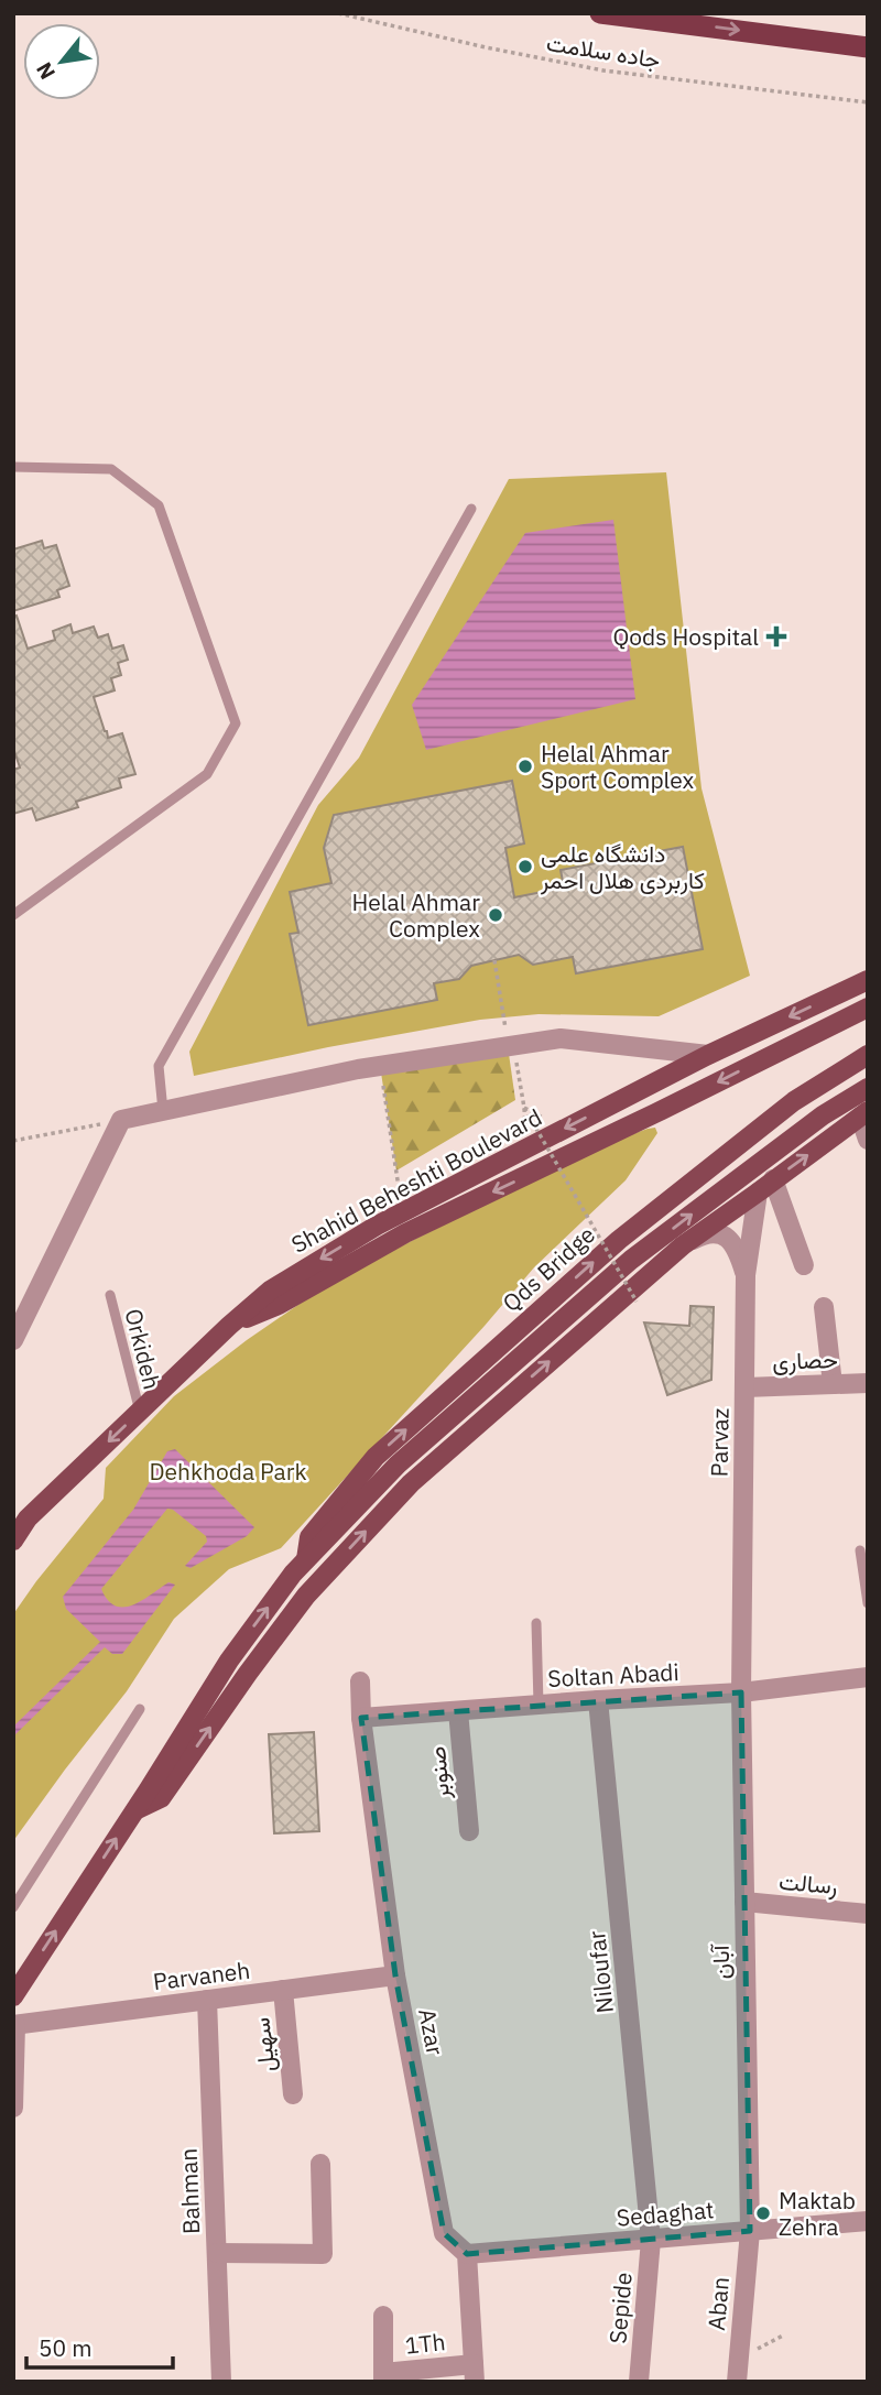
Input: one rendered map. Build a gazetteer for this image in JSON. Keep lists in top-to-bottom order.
{
  "streets": {
    "main road": ["Shahid Beheshti Boulevard", "Qds Bridge"],
    "street": [
      "حصاری",
      "Parvaz",
      "Soltan Abadi",
      "صنوبر",
      "رسالت",
      "آبان",
      "Niloufar",
      "Parvaneh",
      "Azar",
      "سهیل",
      "Bahman",
      "Sedaghat",
      "Aban",
      "Sepide",
      "1Th"
    ],
    "lane": ["Orkideh"],
    "path": ["جاده سلامت"]
  },
  "crossings": [
    ["Shahid Beheshti Boulevard", "Orkideh"],
    ["حصاری", "Parvaz"],
    ["Parvaz", "Soltan Abadi"],
    ["Parvaz", "آبان"],
    ["Soltan Abadi", "صنوبر"],
    ["Soltan Abadi", "آبان"],
    ["Soltan Abadi", "Niloufar"],
    ["Soltan Abadi", "Azar"],
    ["رسالت", "آبان"],
    ["آبان", "Sedaghat"],
    ["آبان", "Aban"],
    ["Niloufar", "Sedaghat"],
    ["Niloufar", "Sepide"],
    ["Parvaneh", "Azar"],
    ["Parvaneh", "سهیل"],
    ["Parvaneh", "Bahman"],
    ["Azar", "Sedaghat"],
    ["Sedaghat", "Aban"],
    ["Sedaghat", "Sepide"]
  ],
  "parks": ["Dehkhoda Park"],
  "places": {
    "health": ["Qods Hospital"],
    "other": [
      "Helal Ahmar Sport Complex",
      "دانشگاه علمی کاربردی هلال احمر",
      "Helal Ahmar Complex",
      "Maktab Zehra"
    ]
  },
  "scale_bar": "50 m",
  "north": "bottom left"
}
